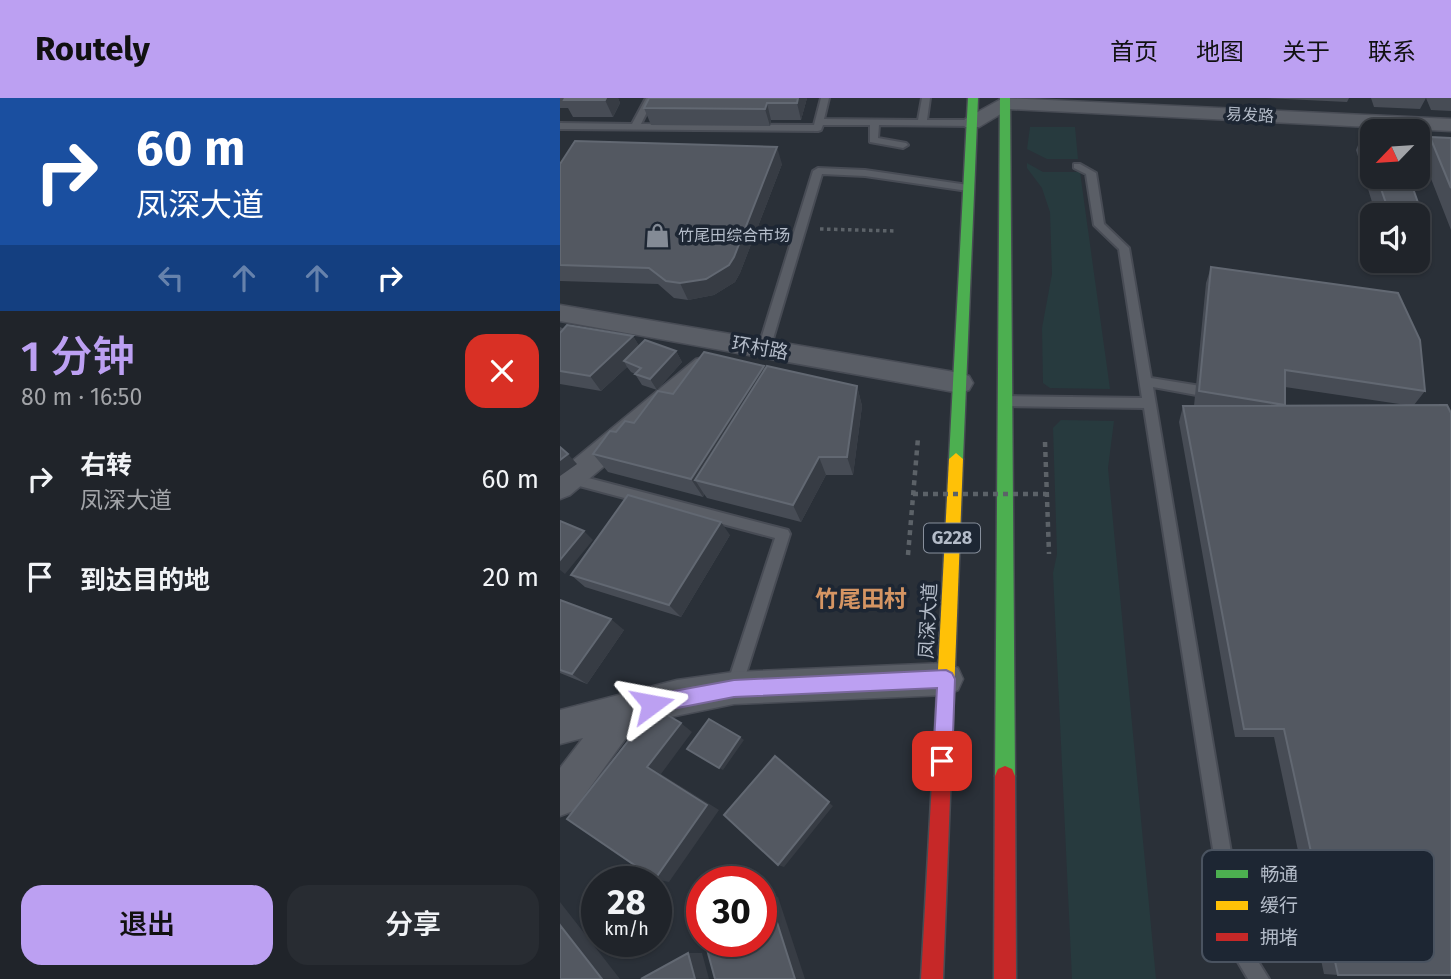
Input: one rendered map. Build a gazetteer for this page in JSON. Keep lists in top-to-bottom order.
{
  "streets": {
    "highway": ["G228", "凤深大道"],
    "street": ["易发路", "环村路"]
  },
  "crossings": [
    ["易发路", "G228"],
    ["环村路", "凤深大道"]
  ],
  "districts": ["竹尾田村"],
  "places": {
    "shop": ["竹尾田综合市场"]
  },
  "legend": ["畅通", "缓行", "拥堵"],
  "north": "bottom left",
  "page": {
    "header": "Routely",
    "nav": [
      "首页",
      "地图",
      "关于",
      "联系"
    ],
    "turn": ["60 m", "凤深大道"],
    "heading": ["1 分钟", "80 m · 16:50"],
    "list": [
      {
        "name": "右转",
        "note": "凤深大道",
        "value": "60 m"
      },
      {
        "name": "到达目的地",
        "value": "20 m"
      }
    ],
    "speed": "28 km/h",
    "limit": "30",
    "buttons": ["退出", "分享"]
  }
}
